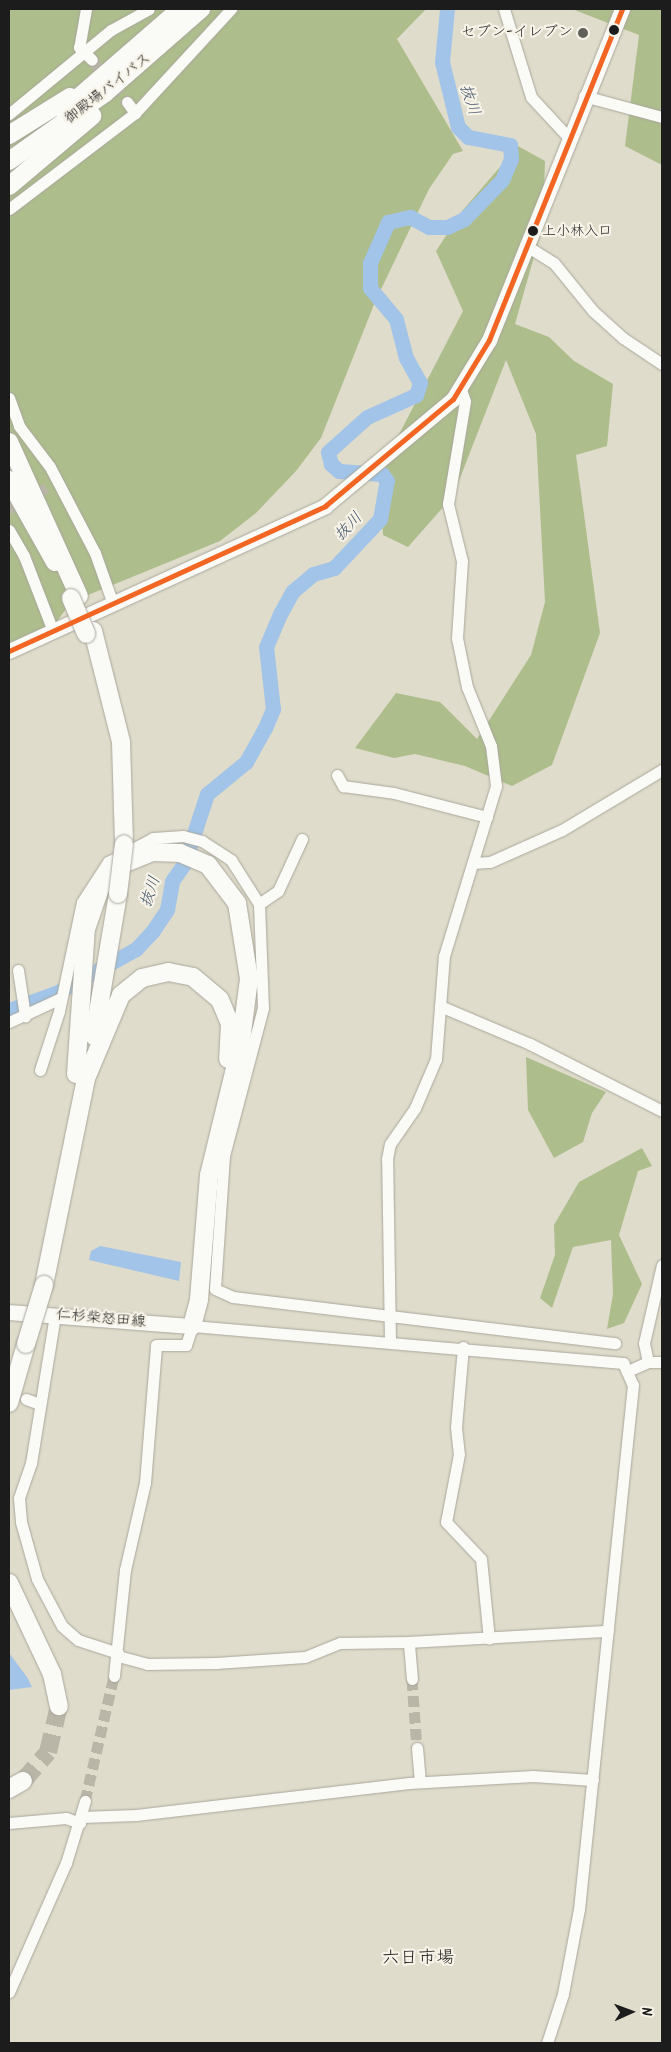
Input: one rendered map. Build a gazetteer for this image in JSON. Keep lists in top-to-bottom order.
{
  "streets": {
    "highway": ["御殿場バイパス"],
    "main road": ["仁杉柴怒田線"]
  },
  "districts": ["六日市場"],
  "water": ["抜川"],
  "places": ["セブン-イレブン", "上小林入口"],
  "north": "right"
}
